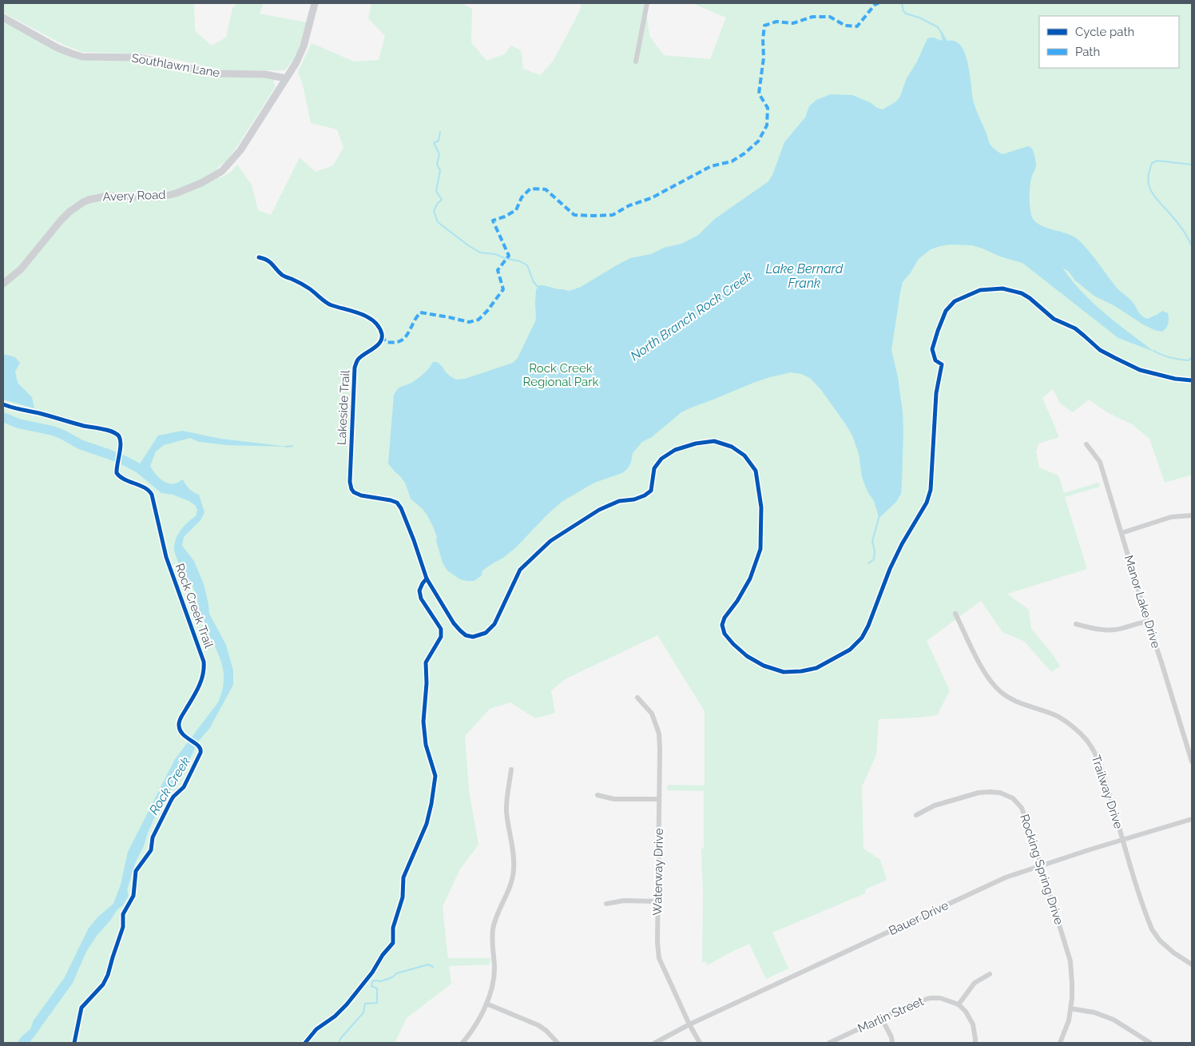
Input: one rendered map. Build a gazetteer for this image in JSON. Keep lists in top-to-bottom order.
{
  "streets": {
    "street": [
      "Southlawn Lane",
      "Avery Road",
      "Manor Lake Drive",
      "Trailway Drive",
      "Rocking Spring Drive",
      "Waterway Drive",
      "Bauer Drive",
      "Marlin Street"
    ],
    "cycle path": ["Lakeside Trail", "Rock Creek Trail"]
  },
  "crossings": [
    ["Southlawn Lane", "Avery Road"],
    ["Trailway Drive", "Bauer Drive"],
    ["Rocking Spring Drive", "Bauer Drive"],
    ["Waterway Drive", "Bauer Drive"]
  ],
  "water": ["Lake Bernard Frank", "North Branch Rock Creek", "Rock Creek"],
  "parks": ["Rock Creek Regional Park"],
  "legend": ["Cycle path", "Path"]
}
